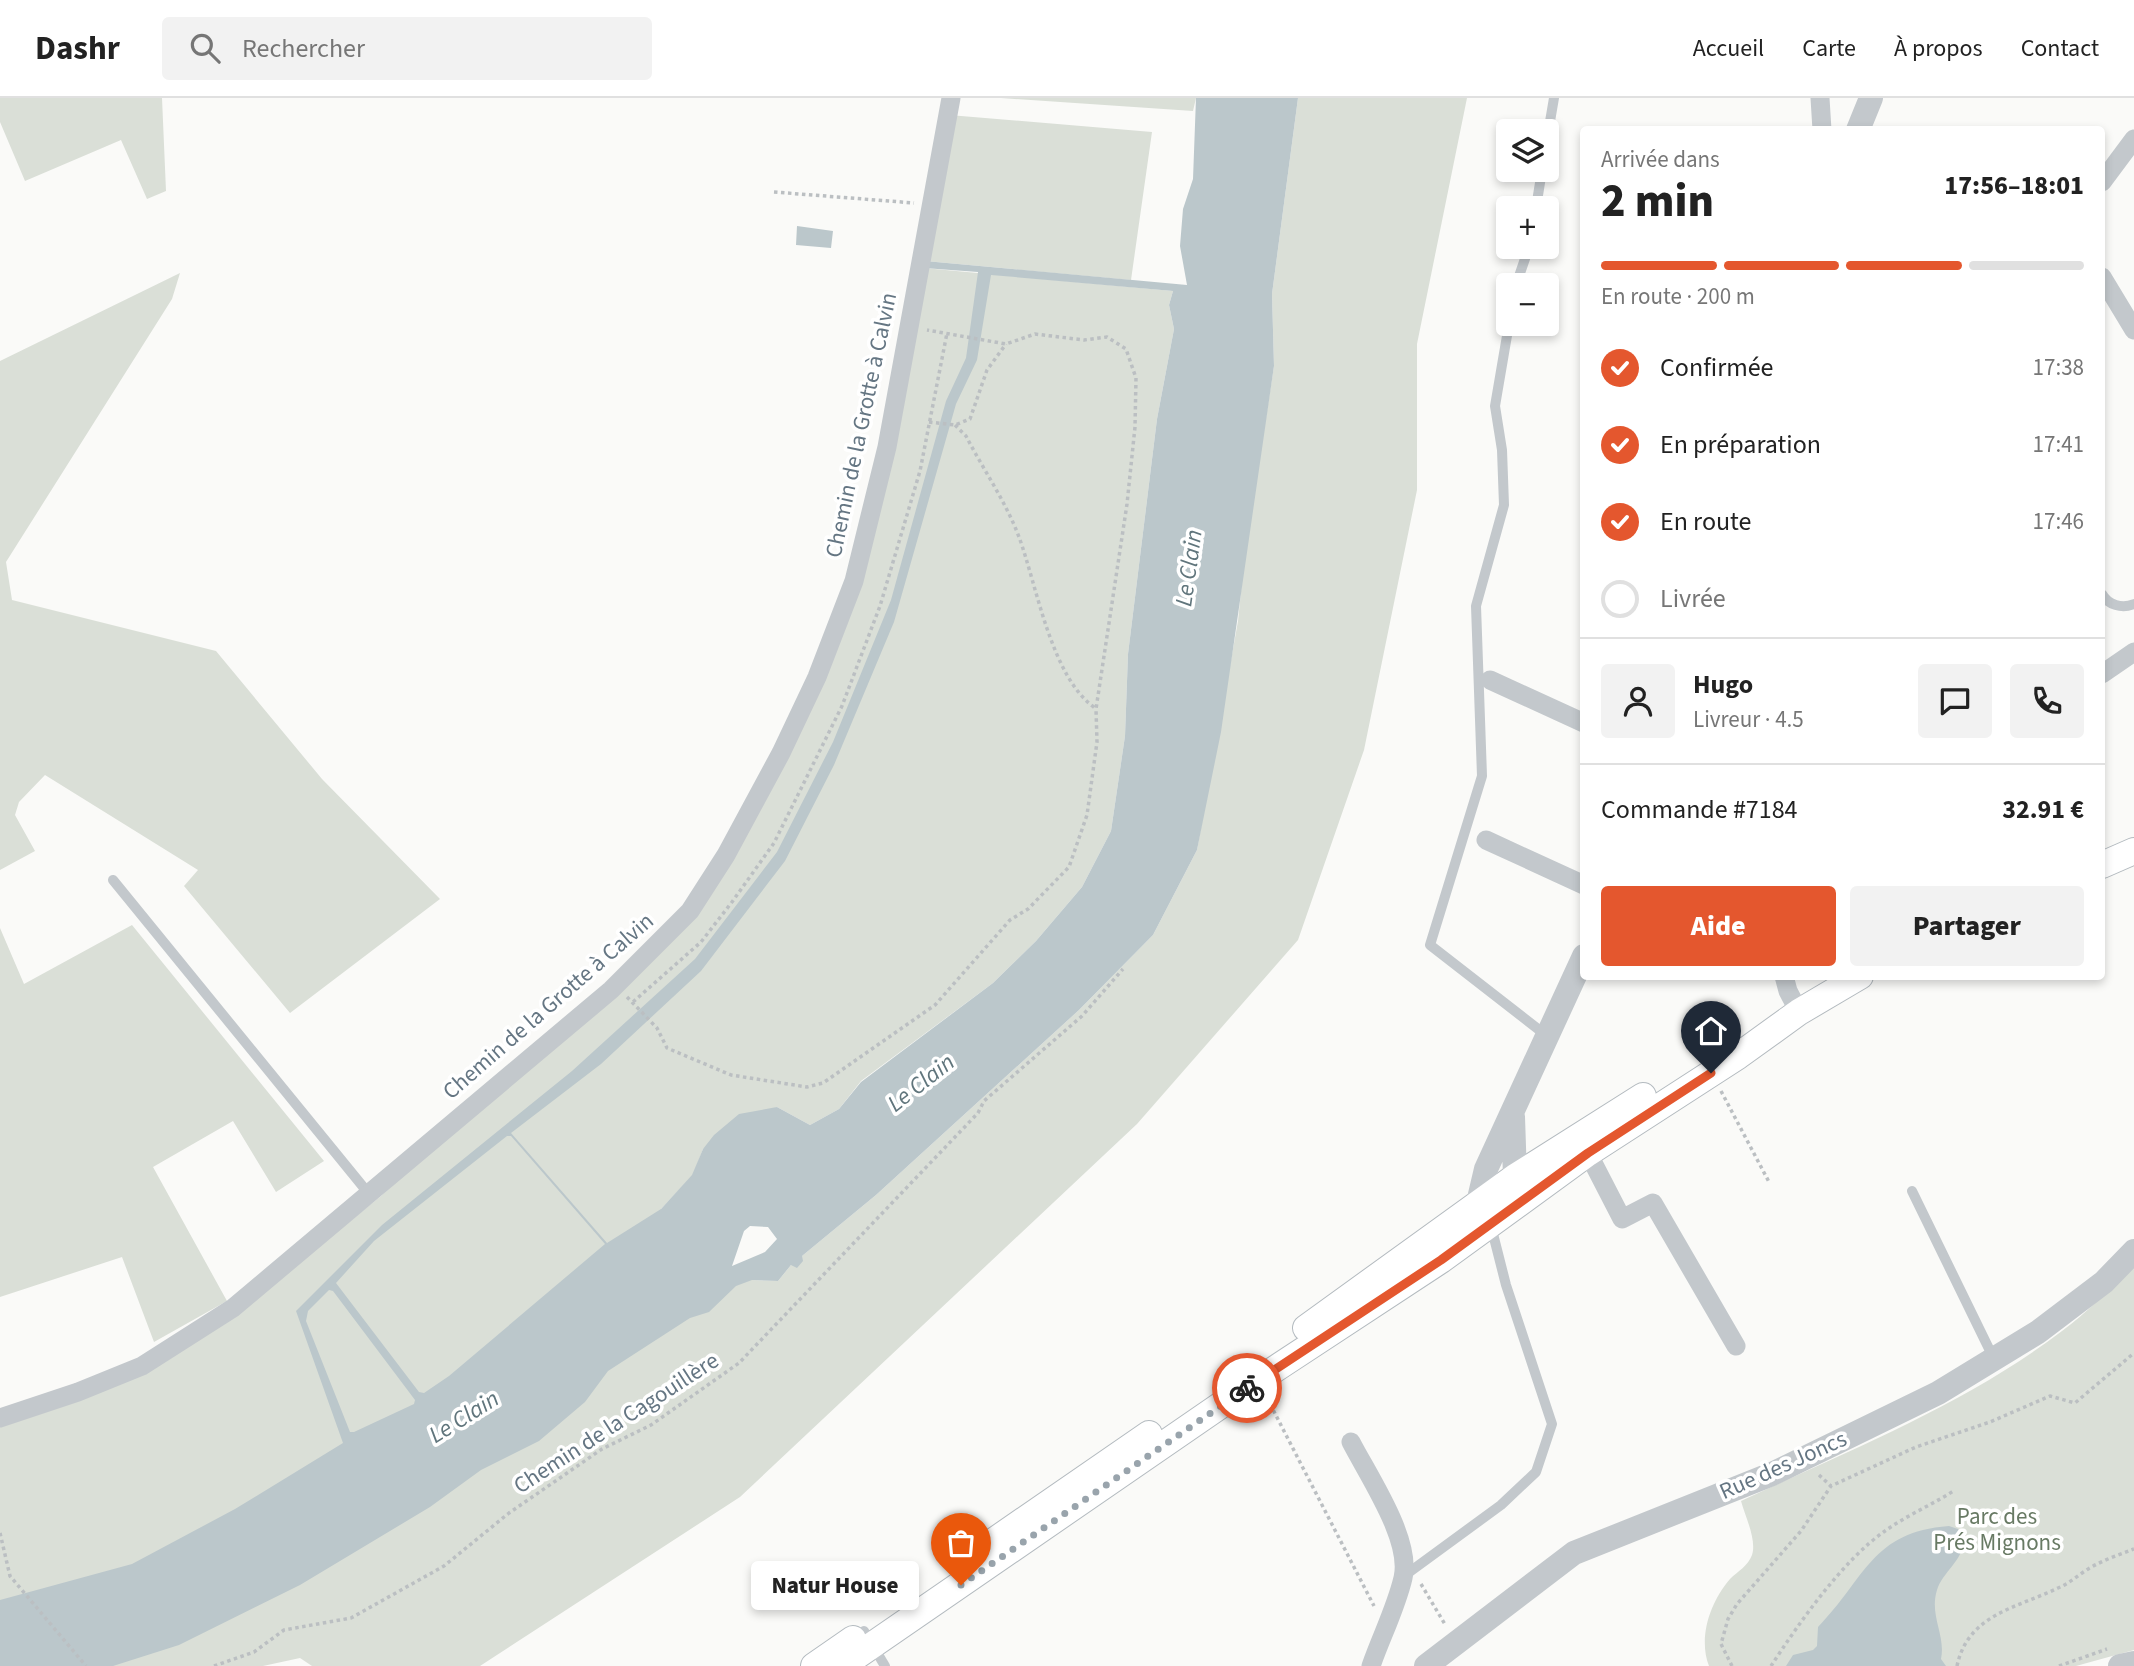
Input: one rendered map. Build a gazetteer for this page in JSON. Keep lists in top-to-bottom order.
{
  "streets": {
    "street": ["Chemin de la Grotte à Calvin", "Rue des Joncs"],
    "path": ["Chemin de la Cagouillère"]
  },
  "water": ["Le Clain"],
  "parks": ["Parc des Prés Mignons"],
  "places": ["Natur House"],
  "page": {
    "header": "Dashr",
    "search": "Rechercher",
    "nav": [
      "Accueil",
      "Carte",
      "À propos",
      "Contact"
    ],
    "map_buttons": ["+", "−"],
    "heading": ["2 min", "Arrivée dans", "17:56–18:01"],
    "panel": [
      "Hugo",
      "Livreur · 4.5",
      "Commande #7184",
      "32.91 €"
    ],
    "bar": "En route · 200 m",
    "list": [
      ["Confirmée", "17:38"],
      ["En préparation", "17:41"],
      ["En route", "17:46"],
      "Livrée"
    ],
    "buttons": ["Aide", "Partager"],
    "bubble": "Natur House"
  }
}
